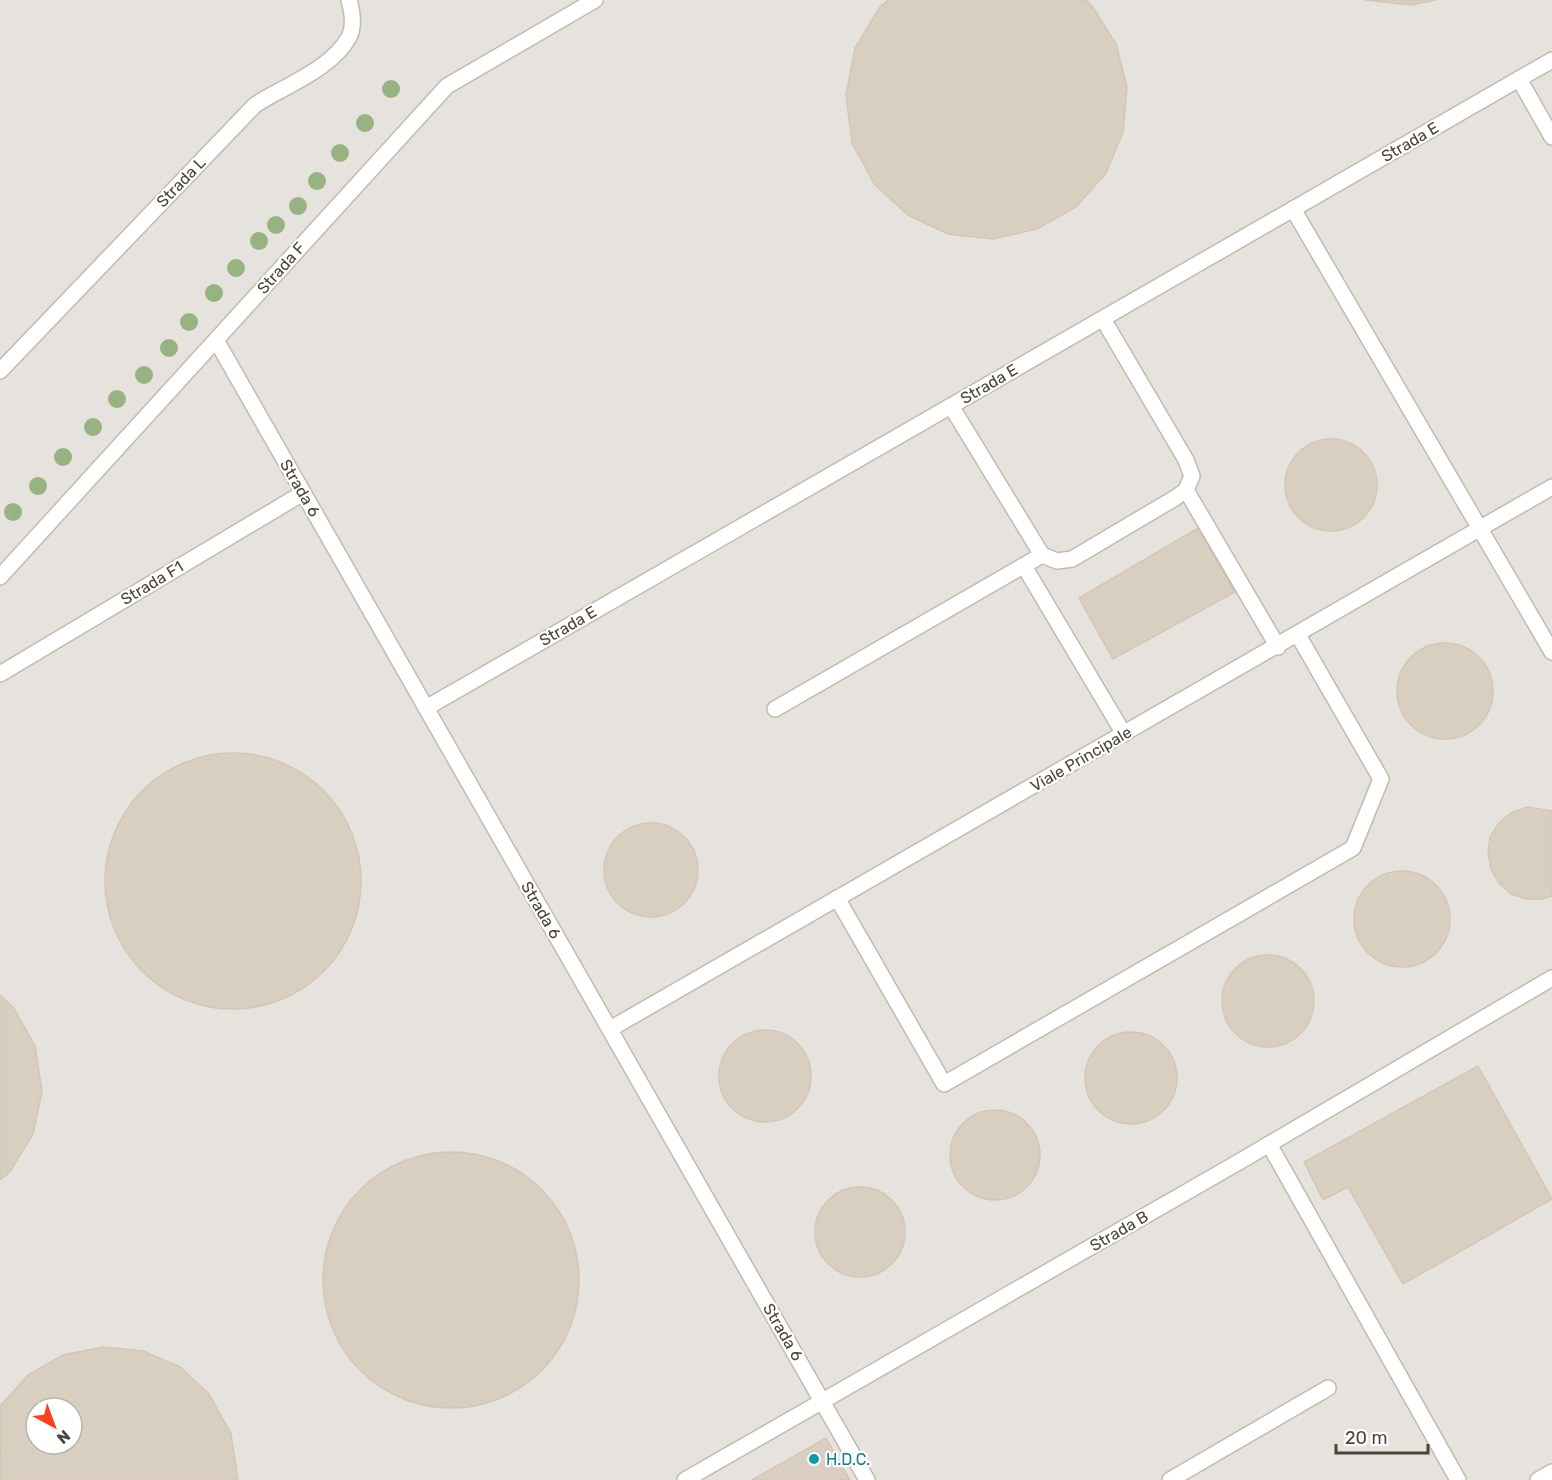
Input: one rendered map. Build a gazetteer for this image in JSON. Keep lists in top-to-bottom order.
{
  "streets": {
    "lane": [
      "Strada E",
      "Strada L",
      "Strada F",
      "Strada 6",
      "Strada F1",
      "Viale Principale",
      "Strada B"
    ]
  },
  "crossings": [
    ["Strada E", "Strada 6"],
    ["Strada F", "Strada 6"],
    ["Strada 6", "Strada F1"],
    ["Strada 6", "Viale Principale"],
    ["Strada 6", "Strada B"]
  ],
  "places": ["H.D.C."],
  "scale_bar": "20 m",
  "north": "bottom right"
}
